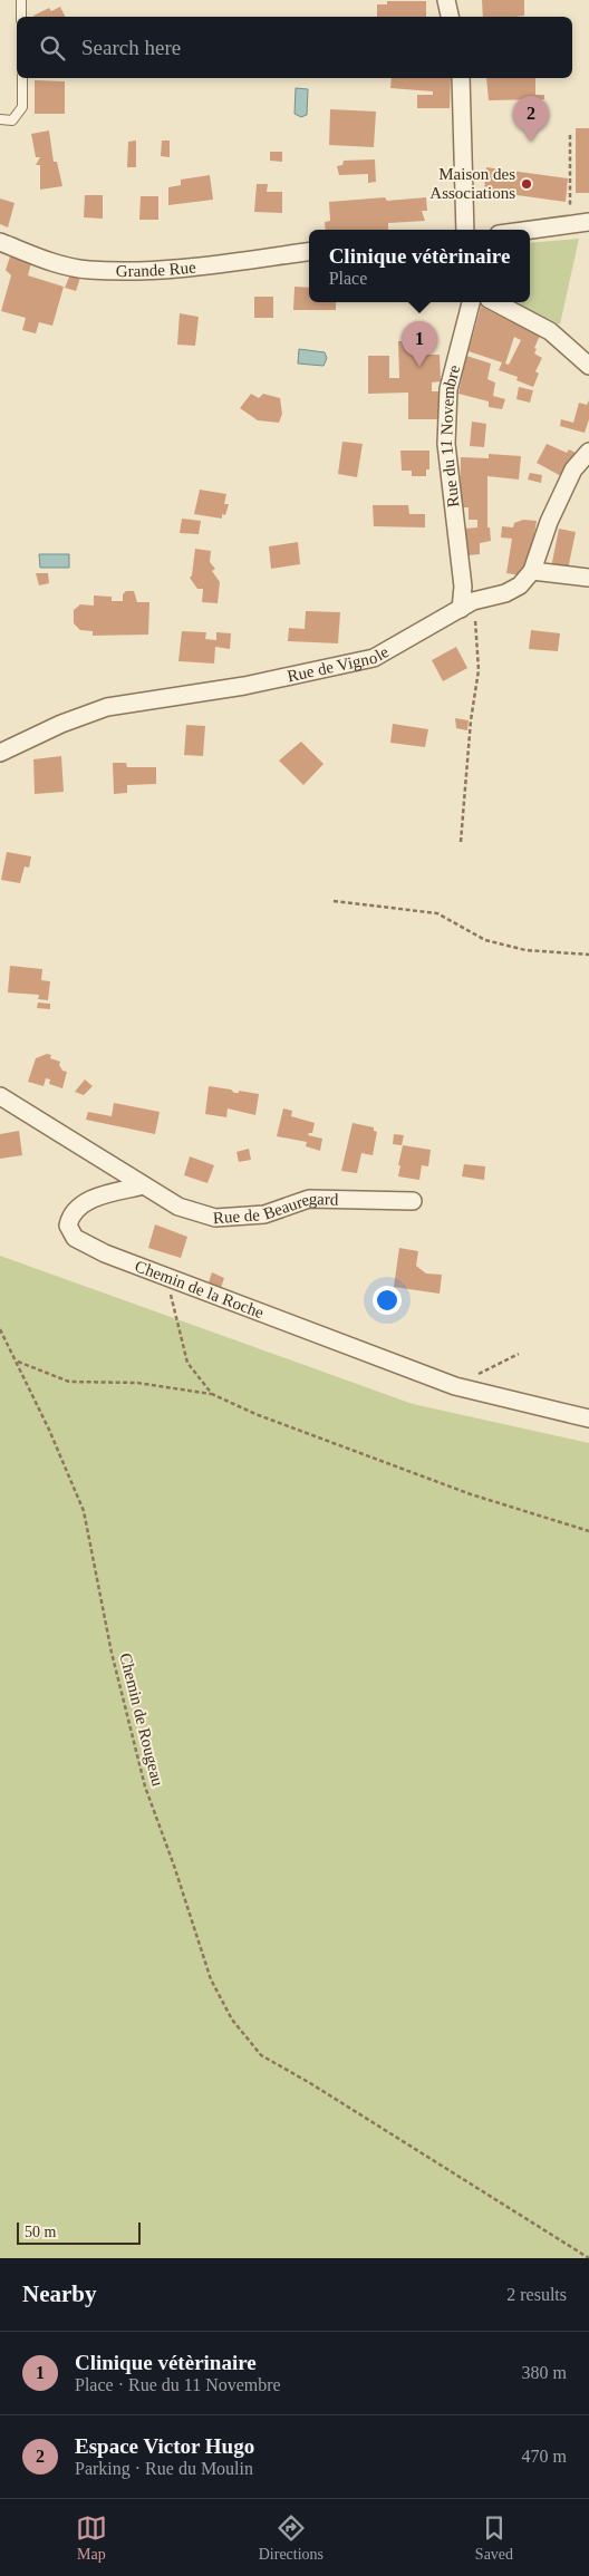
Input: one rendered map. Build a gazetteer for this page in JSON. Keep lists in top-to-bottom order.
{
  "streets": {
    "street": [
      "Grande Rue",
      "Rue du 11 Novembre",
      "Rue de Vignole",
      "Rue de Beauregard",
      "Chemin de la Roche"
    ],
    "path": ["Chemin de Rougeau"]
  },
  "crossings": [
    ["Rue du 11 Novembre", "Rue de Vignole"],
    ["Rue de Beauregard", "Chemin de la Roche"]
  ],
  "places": ["Maison des Associations"],
  "scale_bar": "50 m",
  "page": {
    "search": "Search here",
    "pins": ["2", "1"],
    "popup": ["Clinique vétèrinaire", "Place"],
    "scale": "50 m",
    "heading": ["Nearby", "2 results"],
    "list": [
      {
        "mark": "1",
        "name": "Clinique vétèrinaire",
        "note": "Place · Rue du 11 Novembre",
        "value": "380 m"
      },
      {
        "mark": "2",
        "name": "Espace Victor Hugo",
        "note": "Parking · Rue du Moulin",
        "value": "470 m"
      }
    ],
    "nav": ["Map", "Directions", "Saved"]
  }
}
